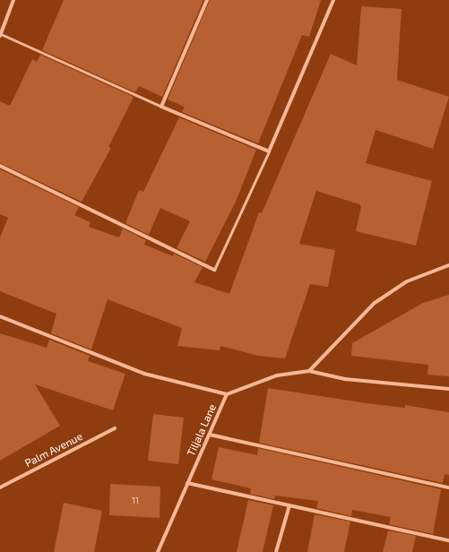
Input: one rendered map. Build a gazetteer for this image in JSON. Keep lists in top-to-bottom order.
{
  "streets": {
    "street": ["Tiljala Lane", "Palm Avenue"]
  },
  "house_numbers": ["11"]
}
